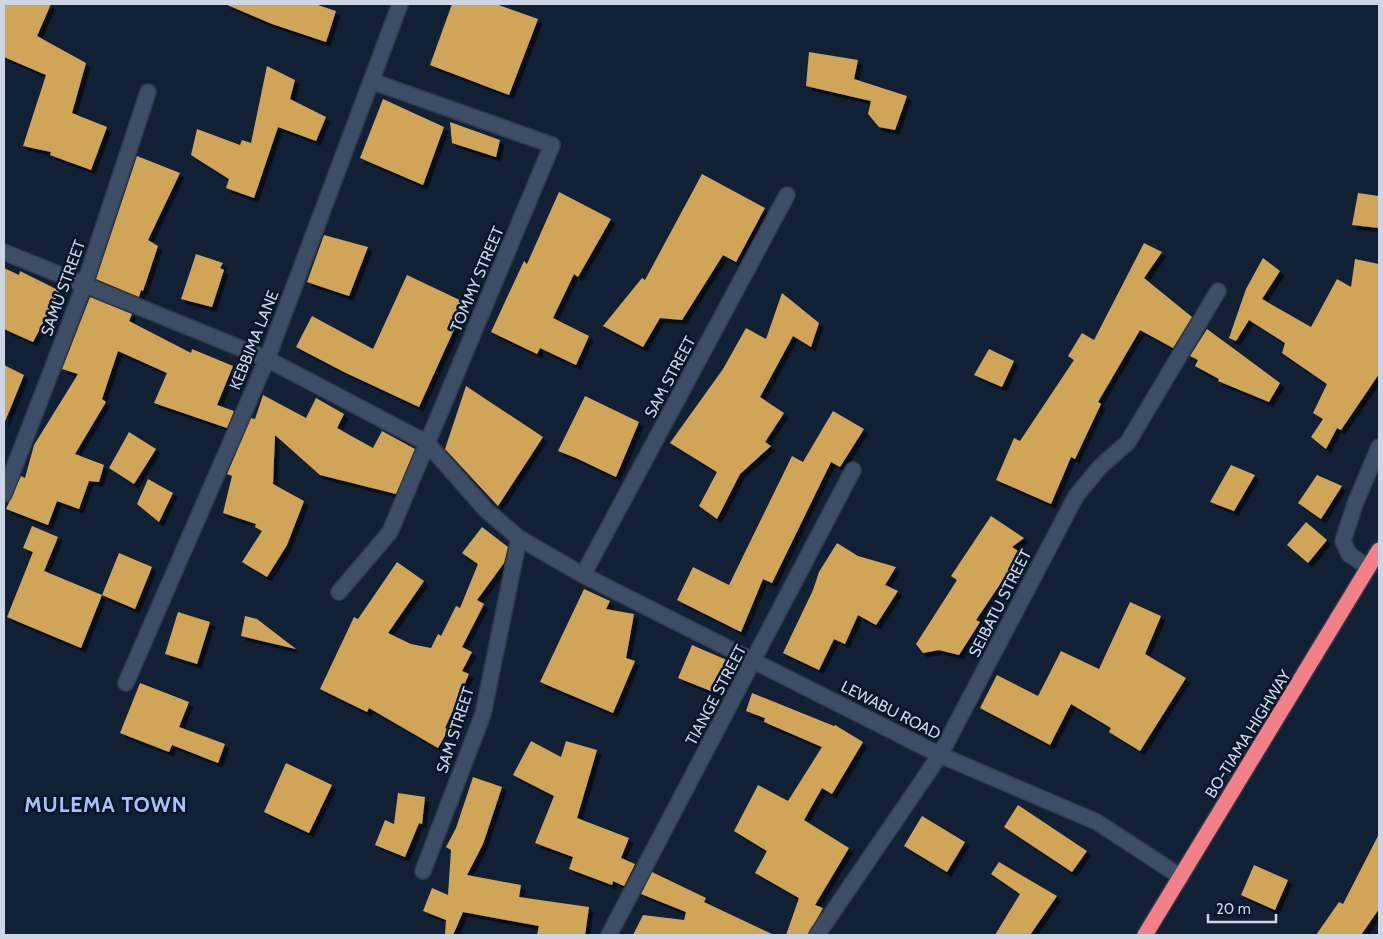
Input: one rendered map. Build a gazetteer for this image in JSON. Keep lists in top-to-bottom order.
{
  "streets": {
    "highway": ["BO-TIAMA HIGHWAY"],
    "street": [
      "TOMMY STREET",
      "SAMU STREET",
      "KEBBIMA LANE",
      "SAM STREET",
      "SEIBATU STREET",
      "TIANGE STREET",
      "LEWABU ROAD"
    ]
  },
  "crossings": [
    ["TOMMY STREET", "KEBBIMA LANE"],
    ["TOMMY STREET", "LEWABU ROAD"],
    ["SAM STREET", "LEWABU ROAD"],
    ["SEIBATU STREET", "LEWABU ROAD"],
    ["TIANGE STREET", "LEWABU ROAD"],
    ["LEWABU ROAD", "BO-TIAMA HIGHWAY"]
  ],
  "districts": ["MULEMA TOWN"],
  "scale_bar": "20 m"
}
